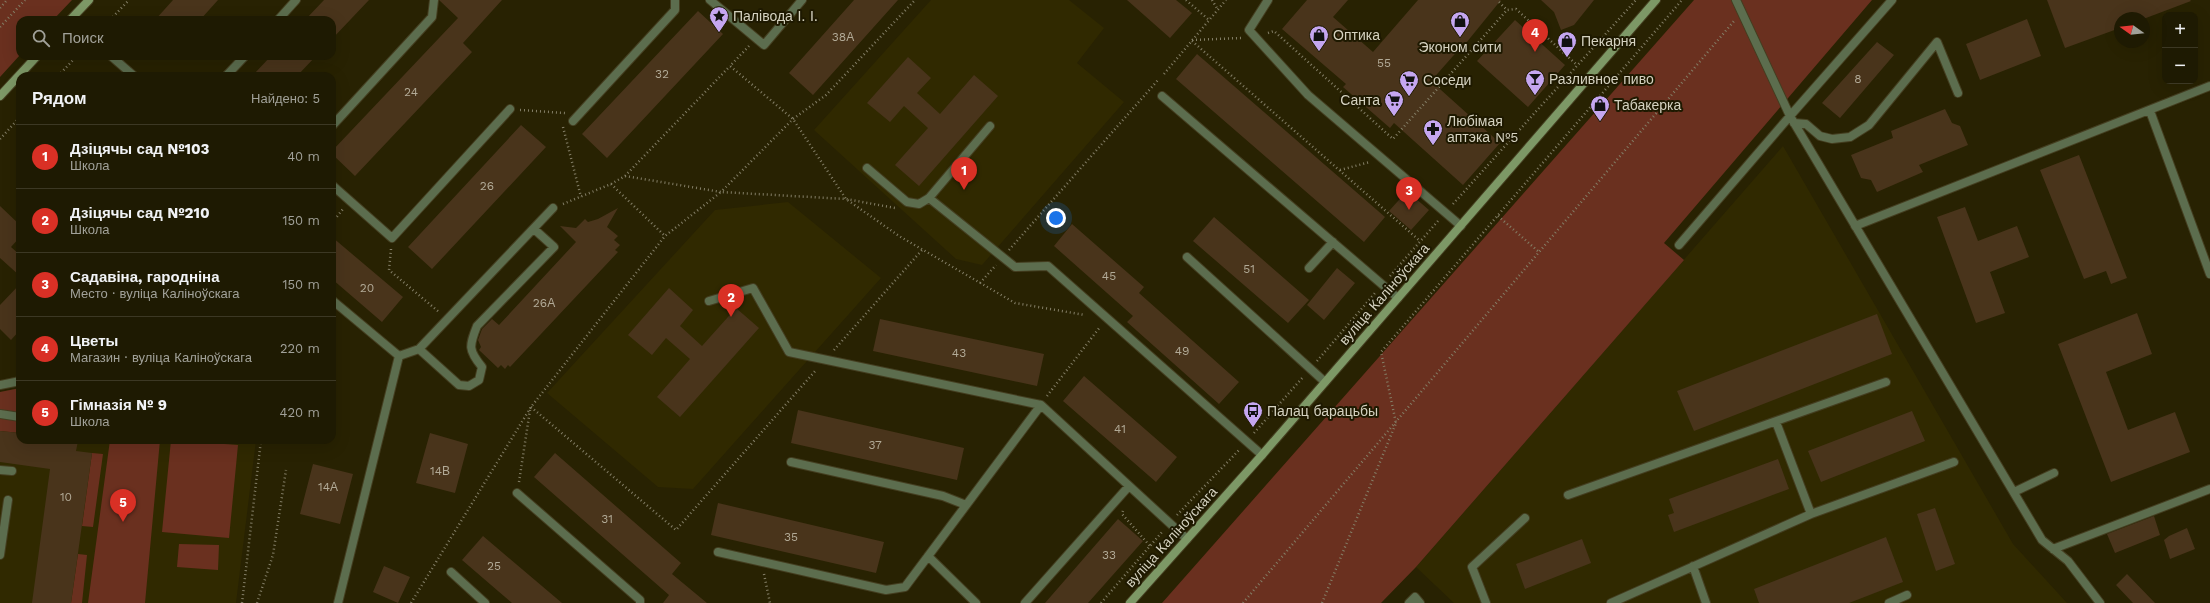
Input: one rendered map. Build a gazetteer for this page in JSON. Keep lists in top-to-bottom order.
{
  "streets": {
    "main road": ["вуліца Каліноўскага"]
  },
  "places": {
    "place": ["Палівода І. І."],
    "shop": [
      "Эконом сити",
      "Оптика",
      "Пекарня",
      "Табакерка"
    ],
    "bar": ["Разливное пиво"],
    "supermarket": ["Соседи", "Санта"],
    "pharmacy": ["Любімая аптэка №5"],
    "bus stop": ["Палац барацьбы"]
  },
  "house_numbers": [
    "38А",
    "55",
    "32",
    "8",
    "24",
    "26",
    "51",
    "45",
    "20",
    "26А",
    "49",
    "43",
    "41",
    "37",
    "14В",
    "14А",
    "10",
    "31",
    "35",
    "33",
    "25"
  ],
  "north": "left",
  "page": {
    "map_buttons": ["+", "−"],
    "search": "Поиск",
    "pins": [
      "4",
      "1",
      "3",
      "2",
      "5"
    ],
    "heading": ["Рядом", "Найдено: 5"],
    "list": [
      {
        "mark": "1",
        "name": "Дзіцячы сад №103",
        "note": "Школа",
        "value": "40 m"
      },
      {
        "mark": "2",
        "name": "Дзіцячы сад №210",
        "note": "Школа",
        "value": "150 m"
      },
      {
        "mark": "3",
        "name": "Садавіна, гародніна",
        "note": "Место · вуліца Каліноўскага",
        "value": "150 m"
      },
      {
        "mark": "4",
        "name": "Цветы",
        "note": "Магазин · вуліца Каліноўскага",
        "value": "220 m"
      },
      {
        "mark": "5",
        "name": "Гімназія № 9",
        "note": "Школа",
        "value": "420 m"
      }
    ]
  }
}
